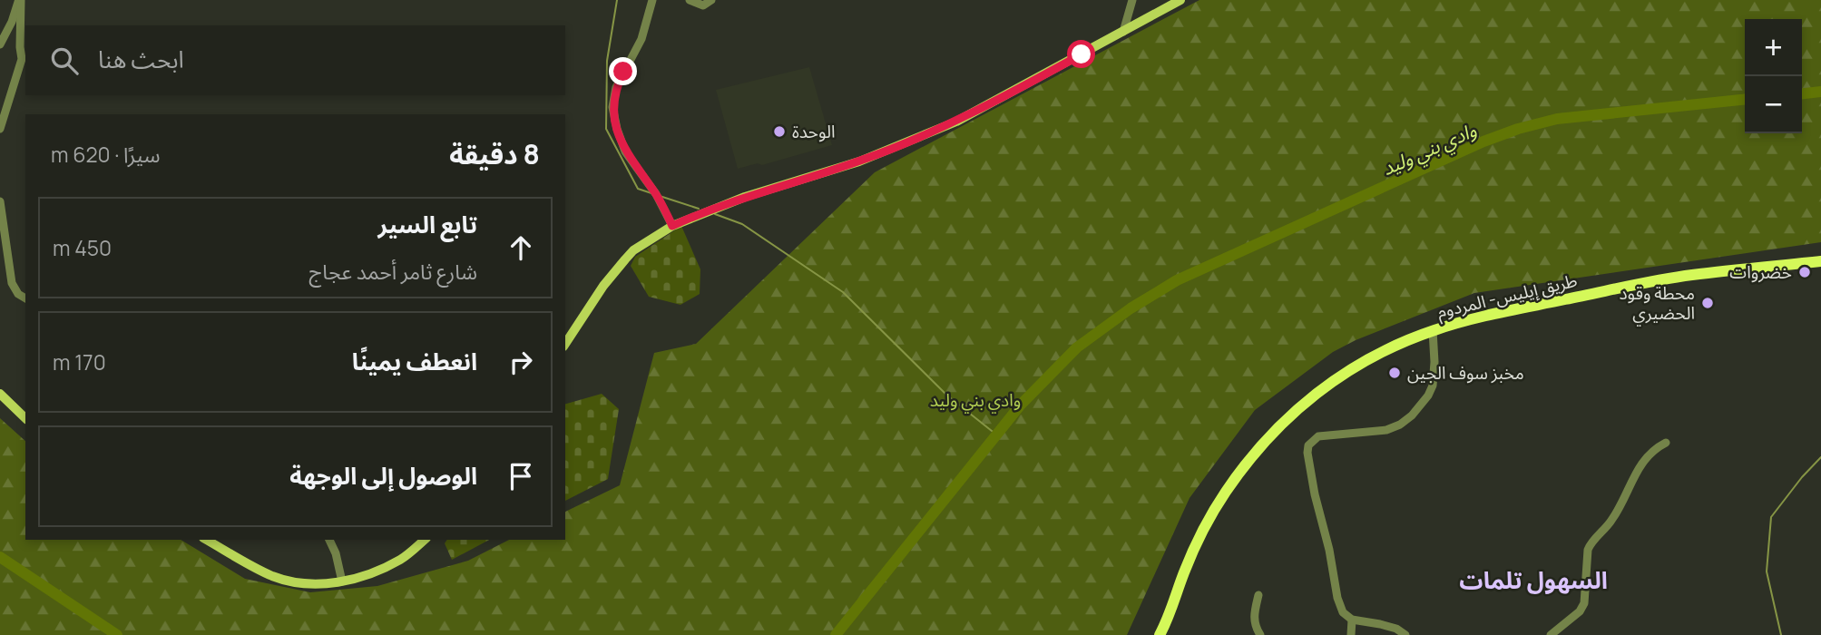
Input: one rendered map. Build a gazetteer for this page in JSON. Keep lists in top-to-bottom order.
{
  "streets": {
    "highway": ["طريق إيليس- المردوم"]
  },
  "districts": ["السهول تلمات"],
  "water": ["وادي بني وليد"],
  "parks": ["وادي بني وليد"],
  "places": [
    "الوحدة",
    "خضروات",
    "محطة وقود الحضيري",
    "مخبز سوف الجين"
  ],
  "page": {
    "map_buttons": ["+", "−"],
    "search": "ابحث هنا",
    "heading": ["8 دقيقة", "سيرًا · 620 m"],
    "list": [
      ["تابع السير", "شارع ثامر أحمد عجاج", "450 m"],
      ["انعطف يمينًا", "170 m"],
      "الوصول إلى الوجهة"
    ]
  }
}
